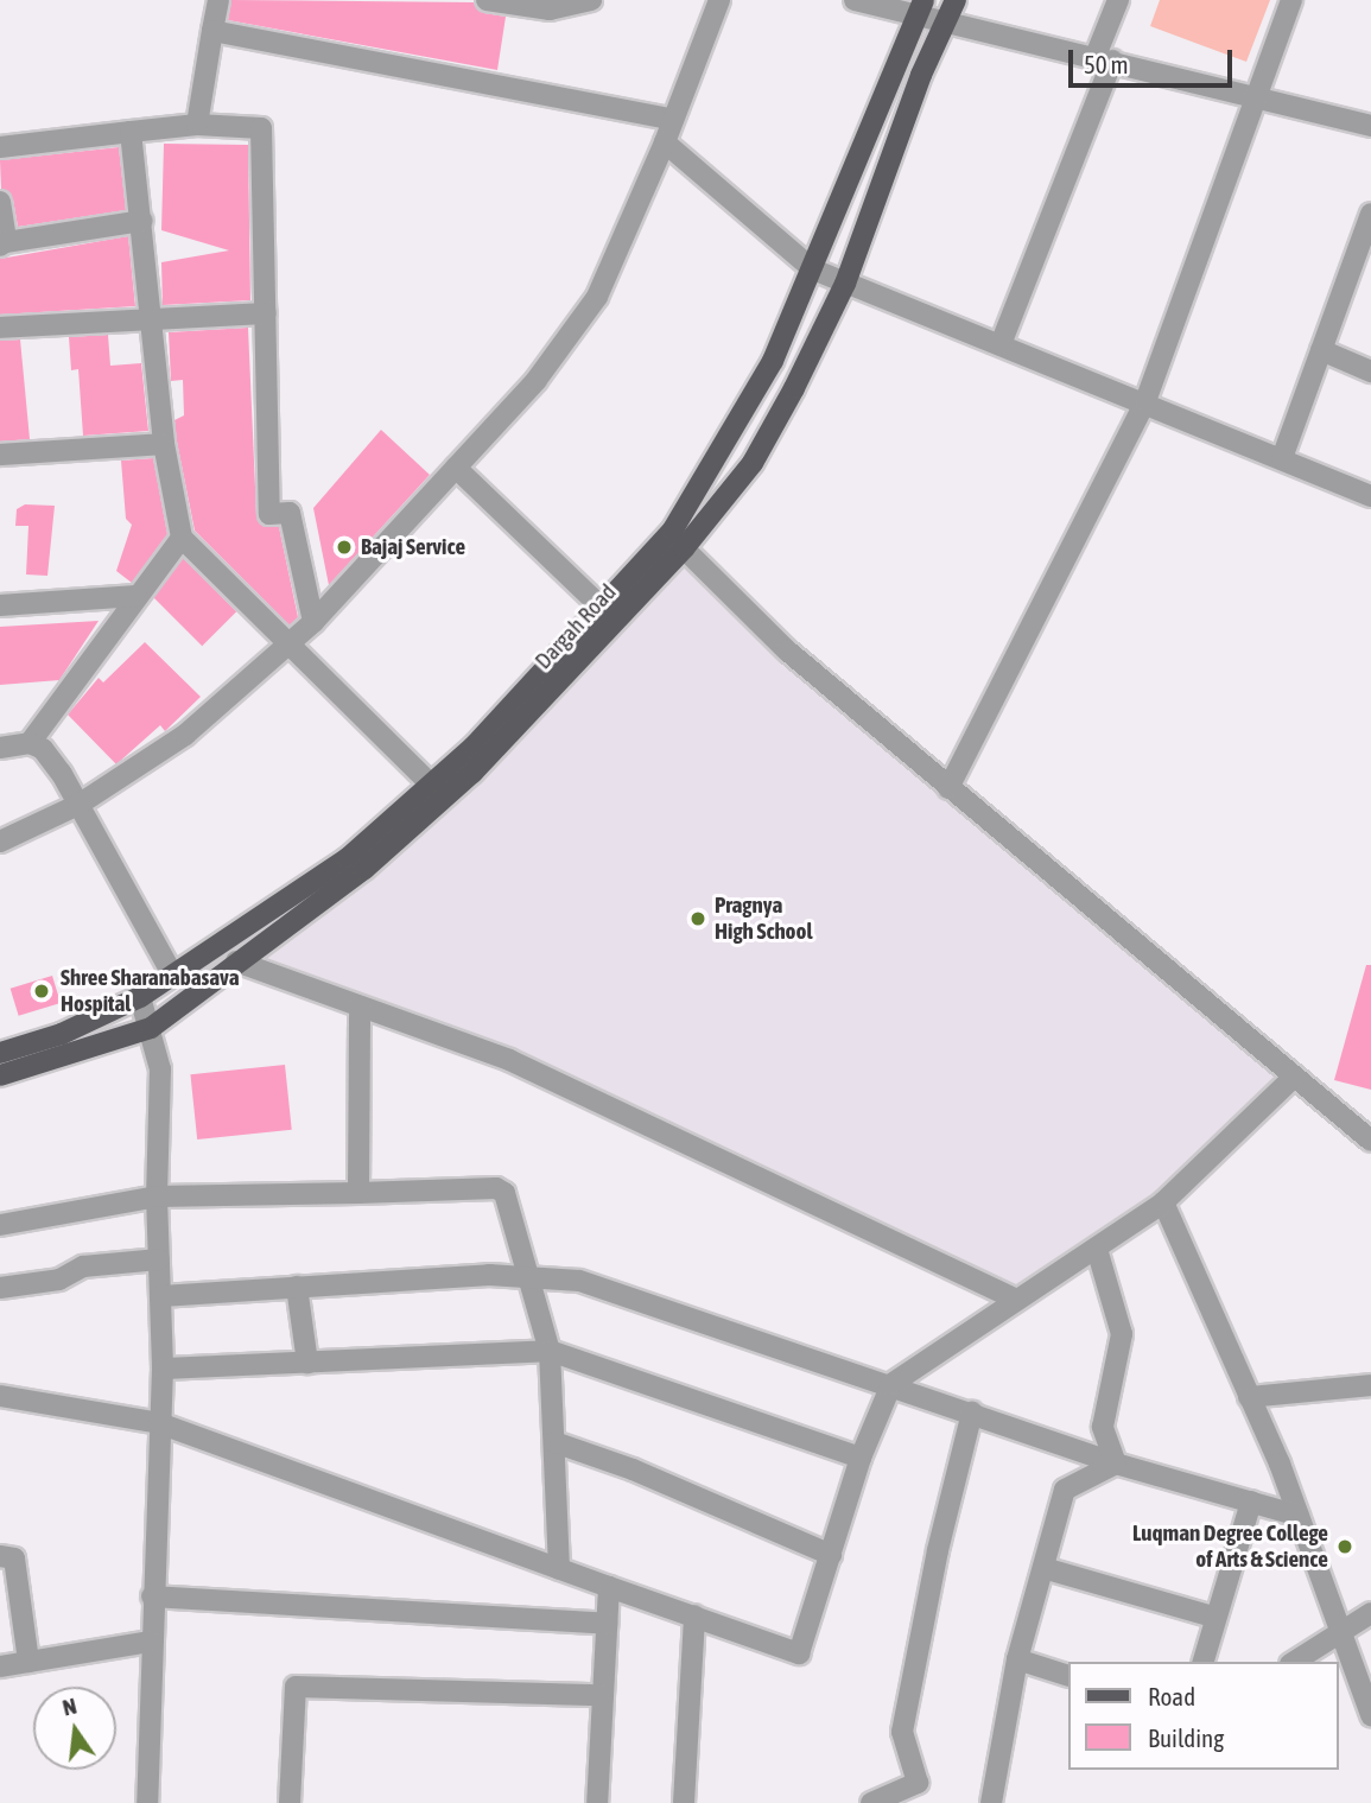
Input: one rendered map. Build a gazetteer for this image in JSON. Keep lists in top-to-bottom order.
{
  "streets": {
    "main road": ["Dargah Road"]
  },
  "places": [
    "Bajaj Service",
    "Pragnya High School",
    "Shree Sharanabasava Hospital",
    "Luqman Degree College of Arts & Science"
  ],
  "legend": ["Road", "Building"],
  "scale_bar": "50 m",
  "north": "top"
}
